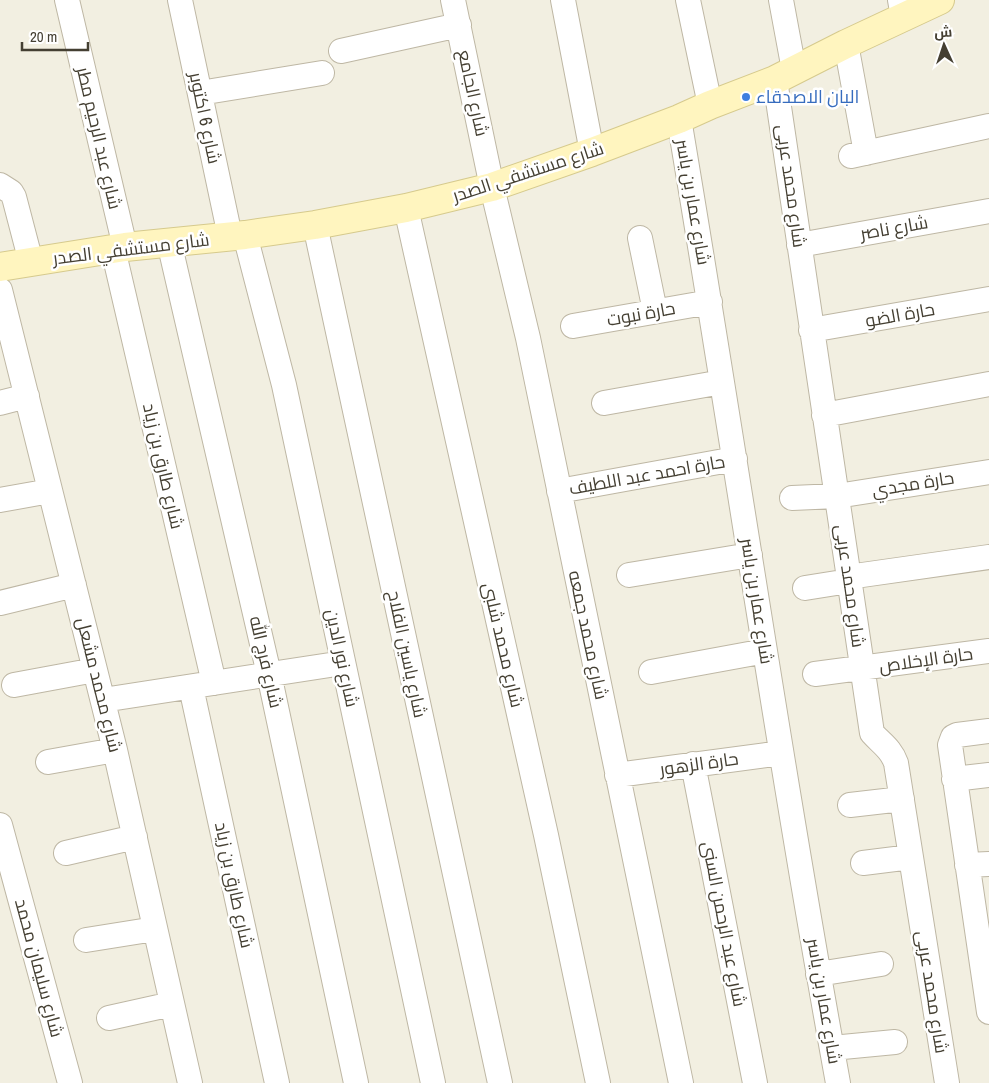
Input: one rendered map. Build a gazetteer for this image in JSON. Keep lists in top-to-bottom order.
{
  "streets": {
    "street": [
      "شارع الجامع",
      "شارع 6 اكتوبر",
      "شارع عبد الرحيم مطر",
      "شارع مستشفي الصدر",
      "شارع محمد عربى",
      "شارع عمار بن ياسر",
      "شارع ناصر",
      "حارة نبوت",
      "حارة الضو",
      "شارع طارق بن زياد",
      "حارة احمد عبد اللطيف",
      "حارة مجدي",
      "شارع محمد جمعه",
      "شارع محمد شلبى",
      "شارع ياسين الفلاح",
      "شارع نور الدين",
      "حارة الإخلاص",
      "شارع فرج الله",
      "شارع محمد مشعل",
      "حارة الزهور",
      "شارع عبد الرحمن السنى",
      "شارع سليمان محمد"
    ]
  },
  "crossings": [
    ["شارع الجامع", "شارع مستشفي الصدر"],
    ["شارع الجامع", "شارع محمد جمعه"],
    ["شارع 6 اكتوبر", "شارع مستشفي الصدر"],
    ["شارع 6 اكتوبر", "شارع نور الدين"],
    ["شارع عبد الرحيم مطر", "شارع مستشفي الصدر"],
    ["شارع عبد الرحيم مطر", "شارع طارق بن زياد"],
    ["شارع مستشفي الصدر", "شارع محمد عربى"],
    ["شارع مستشفي الصدر", "شارع عمار بن ياسر"],
    ["شارع مستشفي الصدر", "شارع طارق بن زياد"],
    ["شارع مستشفي الصدر", "شارع محمد جمعه"],
    ["شارع مستشفي الصدر", "شارع محمد شلبى"],
    ["شارع مستشفي الصدر", "شارع ياسين الفلاح"],
    ["شارع مستشفي الصدر", "شارع نور الدين"],
    ["شارع مستشفي الصدر", "شارع فرج الله"],
    ["شارع محمد عربى", "شارع ناصر"],
    ["شارع محمد عربى", "حارة الضو"],
    ["شارع محمد عربى", "حارة مجدي"],
    ["شارع محمد عربى", "حارة الإخلاص"],
    ["شارع عمار بن ياسر", "حارة نبوت"],
    ["شارع عمار بن ياسر", "حارة احمد عبد اللطيف"],
    ["شارع عمار بن ياسر", "حارة الزهور"],
    ["حارة احمد عبد اللطيف", "شارع محمد جمعه"],
    ["شارع محمد جمعه", "حارة الزهور"],
    ["حارة الزهور", "شارع عبد الرحمن السنى"]
  ],
  "places": ["البان الاصدقاء"],
  "scale_bar": "20 m",
  "north": "top"
}
